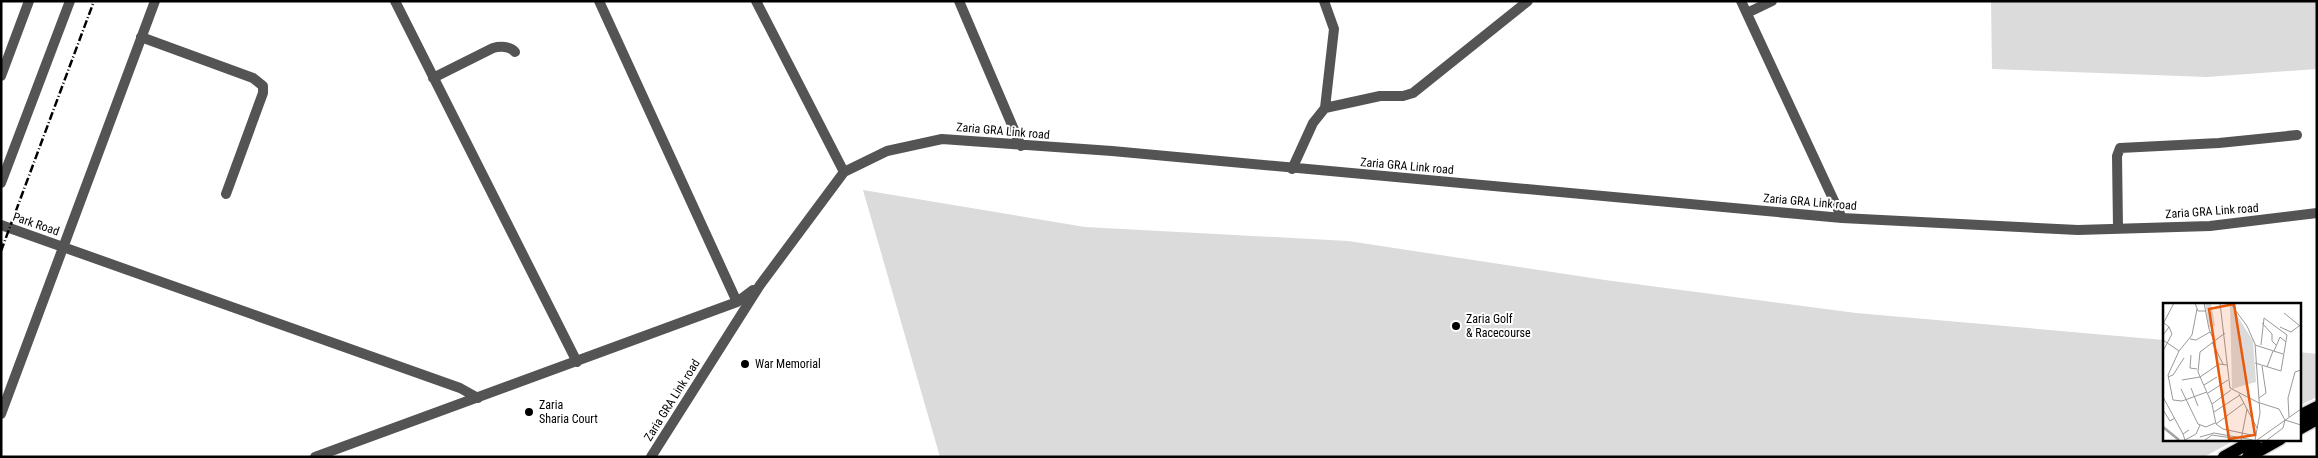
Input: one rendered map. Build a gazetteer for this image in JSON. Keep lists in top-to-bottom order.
{
  "streets": {
    "street": ["Zaria GRA Link road", "Park Road"]
  },
  "places": ["Zaria Golf & Racecourse", "War Memorial", "Zaria Sharia Court"]
}
